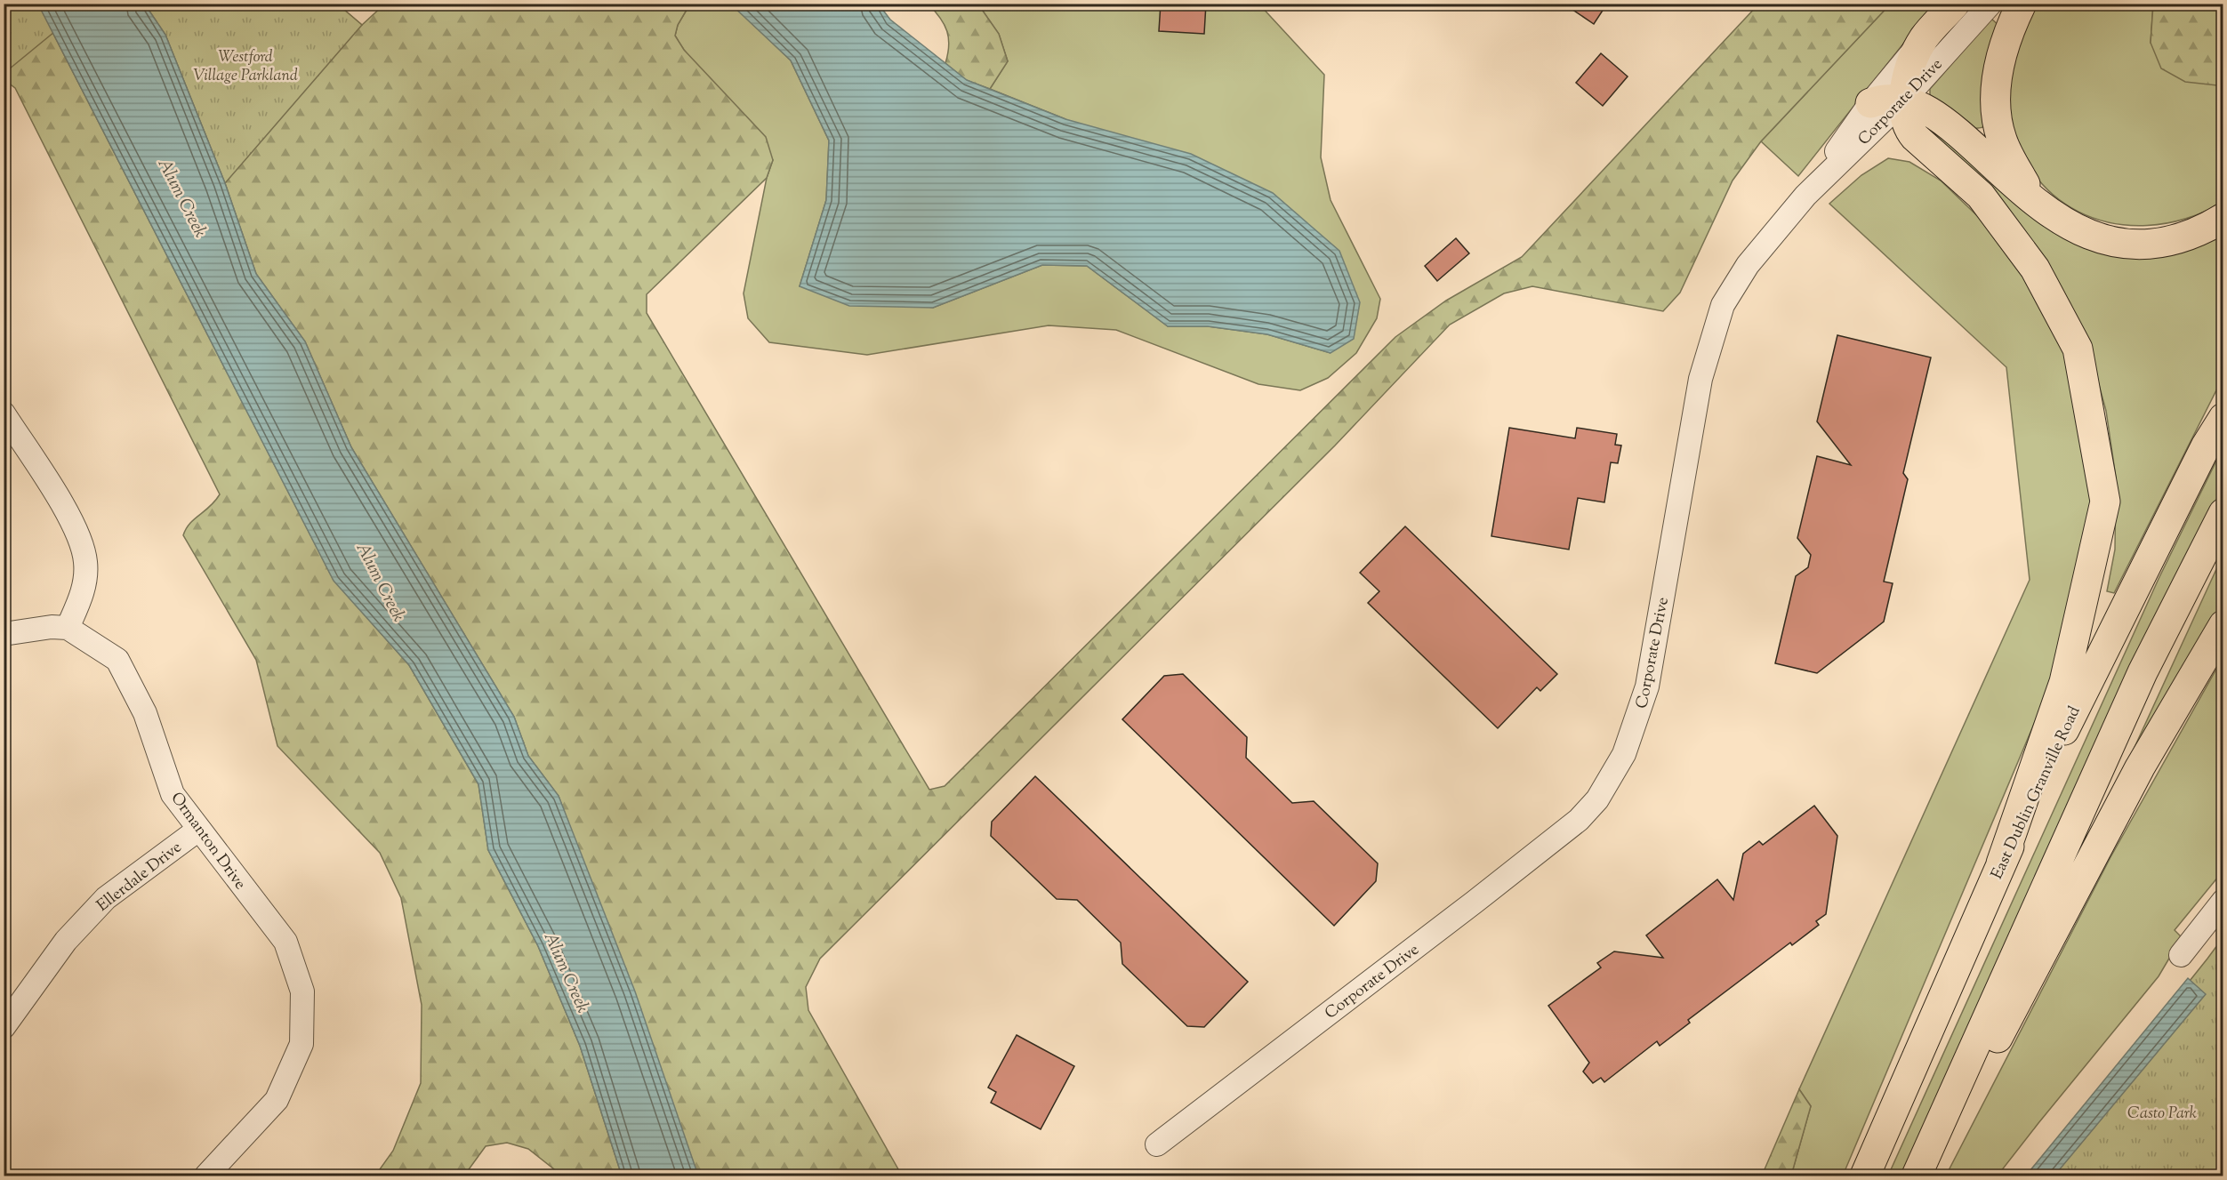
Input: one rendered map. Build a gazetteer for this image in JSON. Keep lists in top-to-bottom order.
{
  "streets": {
    "main road": ["Corporate Drive", "East Dublin Granville Road"],
    "street": ["Ormanton Drive", "Ellerdale Drive"]
  },
  "crossings": [
    ["Ormanton Drive", "Ellerdale Drive"]
  ],
  "water": ["Alum Creek"],
  "parks": ["Westford Village Parkland", "Casto Park"]
}
